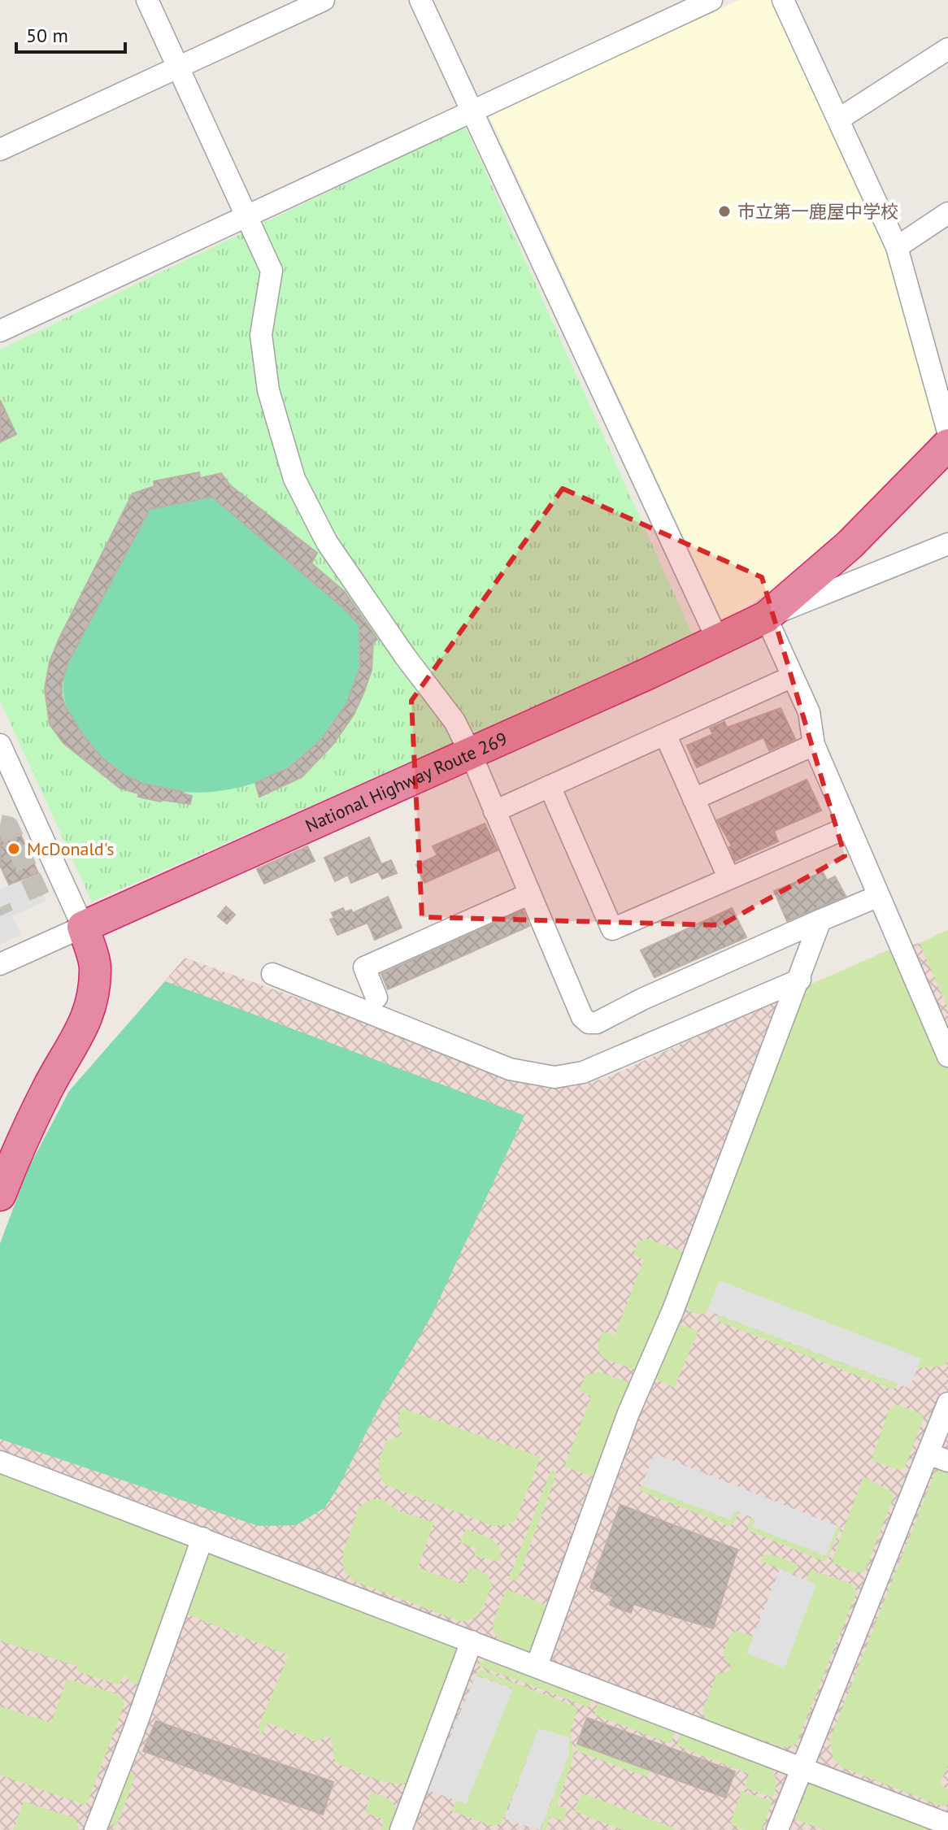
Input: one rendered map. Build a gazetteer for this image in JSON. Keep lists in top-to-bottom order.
{
  "streets": {
    "highway": ["National Highway Route 269"]
  },
  "places": ["市立第一鹿屋中学校", "McDonald's"],
  "scale_bar": "50 m"
}
